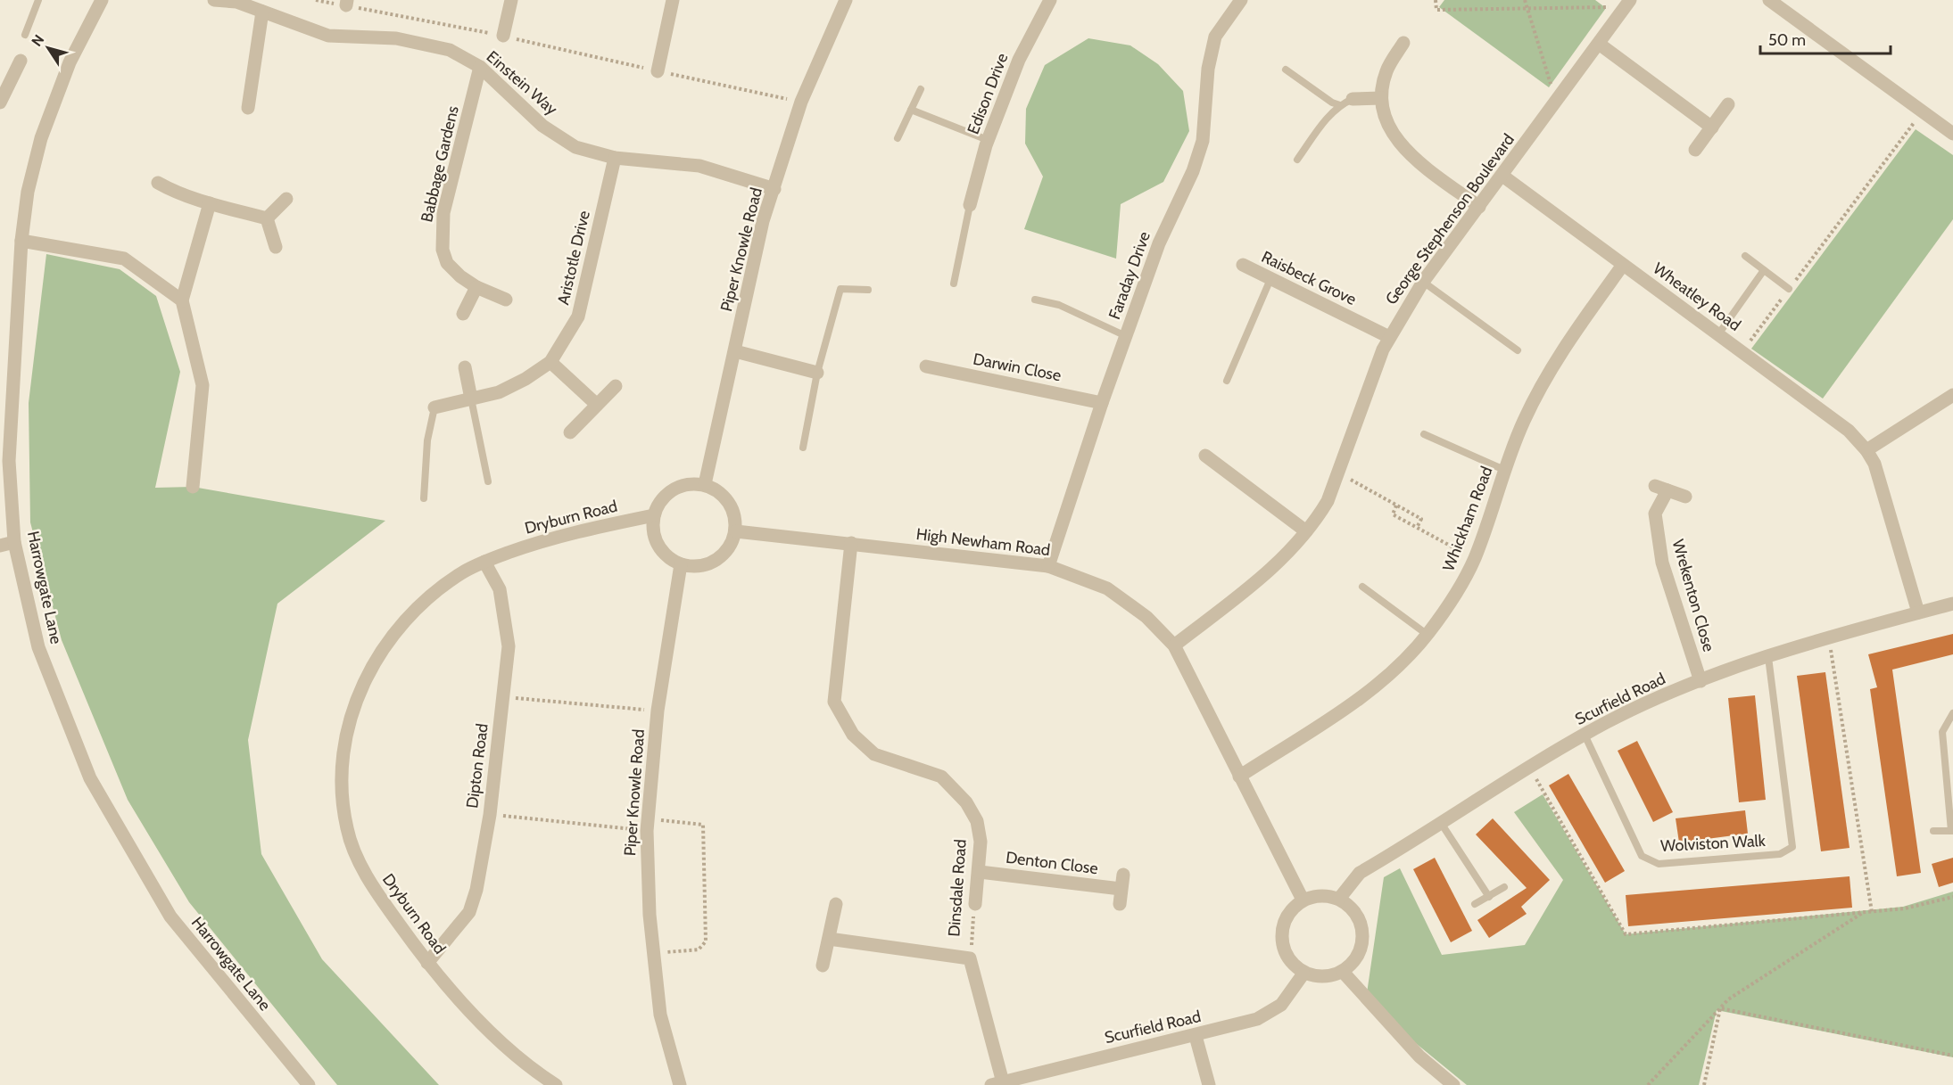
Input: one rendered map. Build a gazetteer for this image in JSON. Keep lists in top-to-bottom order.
{
  "streets": {
    "street": [
      "Einstein Way",
      "Edison Drive",
      "Babbage Gardens",
      "George Stephenson Boulevard",
      "Piper Knowle Road",
      "Aristotle Drive",
      "Faraday Drive",
      "Raisbeck Grove",
      "Wheatley Road",
      "Darwin Close",
      "Dryburn Road",
      "Whickham Road",
      "High Newham Road",
      "Harrowgate Lane",
      "Wrekenton Close",
      "Scurfield Road",
      "Dipton Road",
      "Denton Close",
      "Dinsdale Road"
    ],
    "lane": ["Wolviston Walk"]
  },
  "crossings": [
    ["Einstein Way", "Babbage Gardens"],
    ["Einstein Way", "Piper Knowle Road"],
    ["Einstein Way", "Aristotle Drive"],
    ["George Stephenson Boulevard", "Raisbeck Grove"],
    ["George Stephenson Boulevard", "Wheatley Road"],
    ["George Stephenson Boulevard", "High Newham Road"],
    ["Piper Knowle Road", "Dryburn Road"],
    ["Piper Knowle Road", "High Newham Road"],
    ["Faraday Drive", "Darwin Close"],
    ["Faraday Drive", "High Newham Road"],
    ["Wheatley Road", "Whickham Road"],
    ["Wheatley Road", "Scurfield Road"],
    ["Dryburn Road", "High Newham Road"],
    ["Dryburn Road", "Dipton Road"],
    ["Whickham Road", "High Newham Road"],
    ["High Newham Road", "Scurfield Road"],
    ["High Newham Road", "Dinsdale Road"],
    ["Wrekenton Close", "Scurfield Road"],
    ["Scurfield Road", "Wolviston Walk"],
    ["Scurfield Road", "Dinsdale Road"],
    ["Denton Close", "Dinsdale Road"]
  ],
  "scale_bar": "50 m",
  "north": "top left"
}
